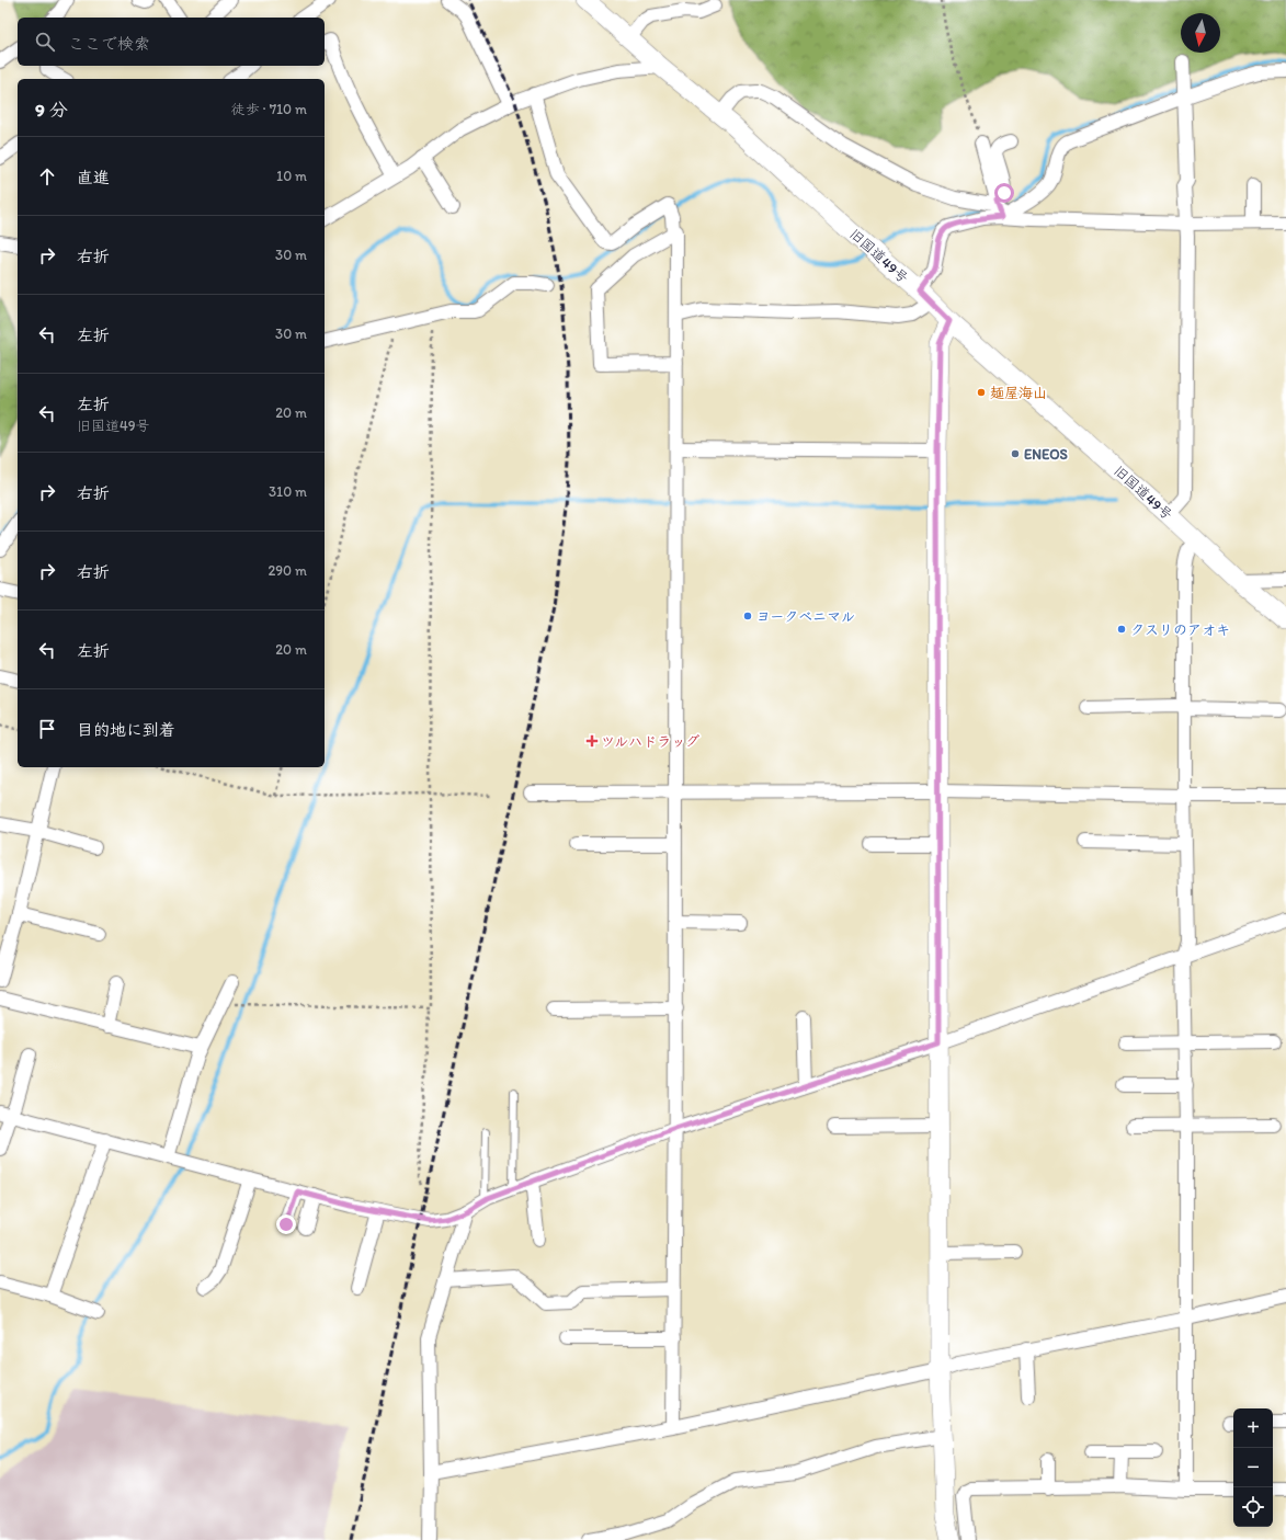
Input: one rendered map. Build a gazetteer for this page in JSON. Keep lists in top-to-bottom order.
{
  "streets": {
    "street": ["旧国道49号"]
  },
  "places": {
    "other": [
      "麺屋海山",
      "ENEOS",
      "ヨークベニマル",
      "クスリのアオキ"
    ],
    "health": ["ツルハドラッグ"]
  },
  "north": "bottom",
  "page": {
    "search": "ここで検索",
    "heading": ["9 分", "徒歩 · 710 m"],
    "list": [
      ["直進", "10 m"],
      ["右折", "30 m"],
      ["左折", "30 m"],
      ["左折", "旧国道49号", "20 m"],
      ["右折", "310 m"],
      ["右折", "290 m"],
      ["左折", "20 m"],
      "目的地に到着"
    ],
    "map_buttons": ["+", "−"]
  }
}
